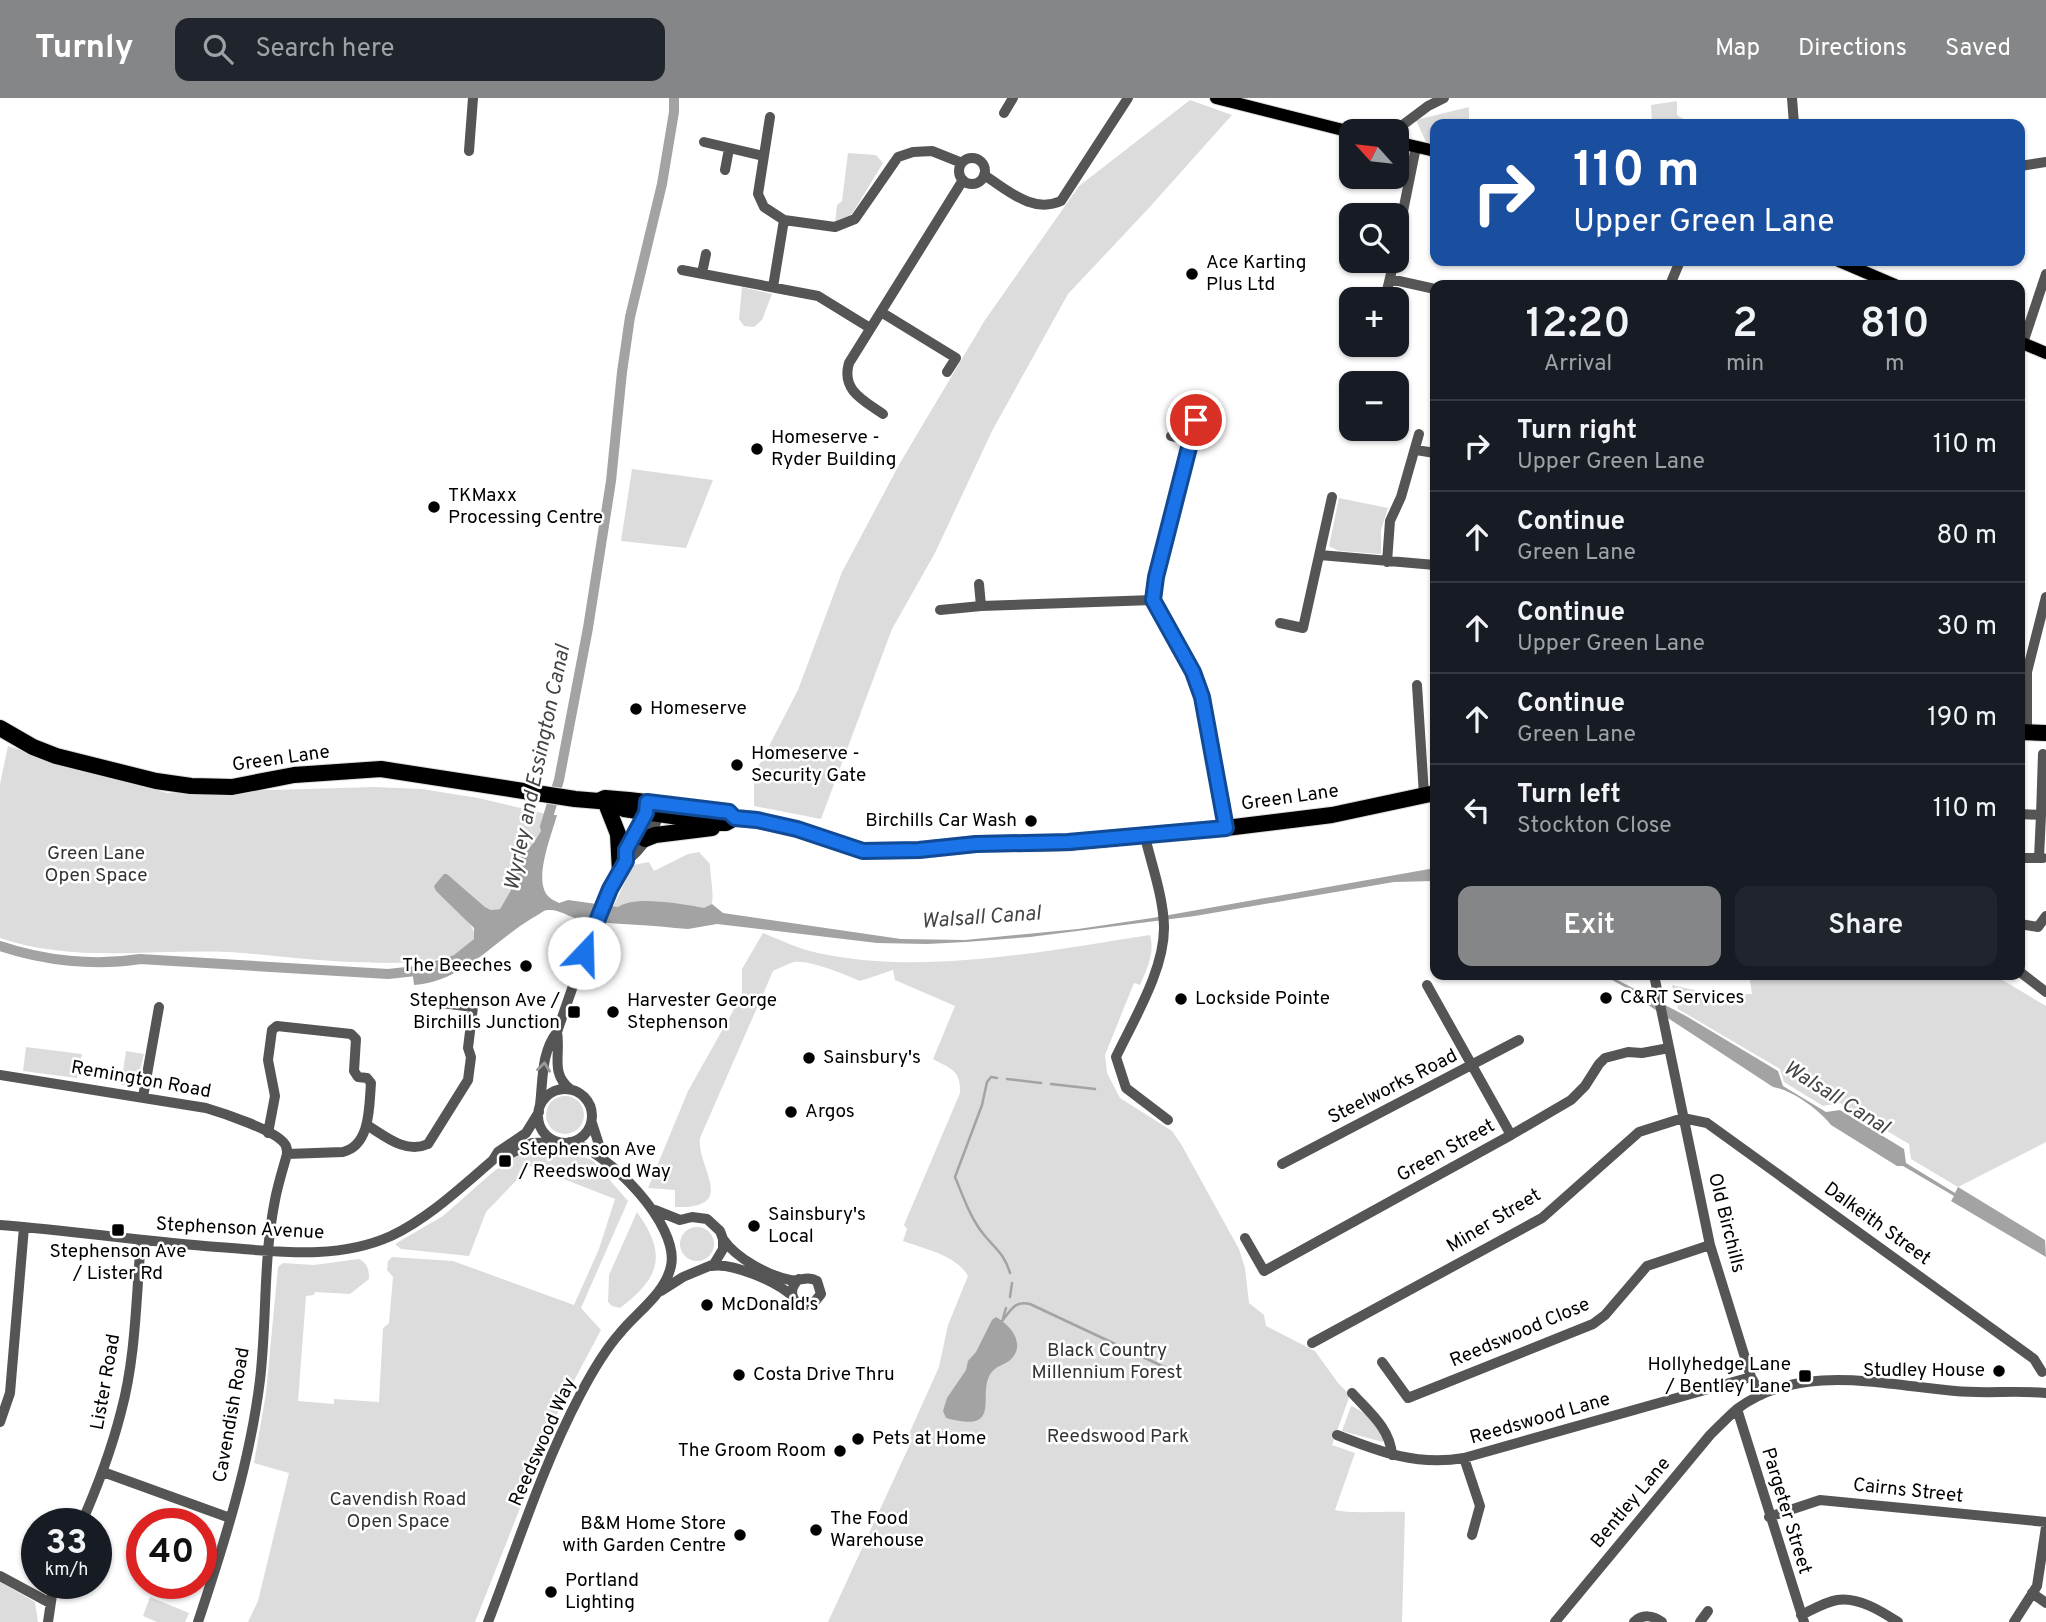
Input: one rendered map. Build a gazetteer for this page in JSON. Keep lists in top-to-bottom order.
{
  "streets": {
    "highway": ["Green Lane"],
    "street": [
      "Remington Road",
      "Steelworks Road",
      "Green Street",
      "Miner Street",
      "Old Birchills",
      "Dalkeith Street",
      "Stephenson Avenue",
      "Reedswood Close",
      "Lister Road",
      "Cavendish Road",
      "Reedswood Lane",
      "Reedswood Way",
      "Cairns Street",
      "Bentley Lane",
      "Pargeter Street"
    ]
  },
  "crossings": [
    ["Green Street", "Old Birchills"],
    ["Miner Street", "Old Birchills"],
    ["Miner Street", "Dalkeith Street"],
    ["Old Birchills", "Dalkeith Street"],
    ["Old Birchills", "Reedswood Close"],
    ["Old Birchills", "Reedswood Lane"],
    ["Stephenson Avenue", "Lister Road"],
    ["Stephenson Avenue", "Cavendish Road"],
    ["Cairns Street", "Pargeter Street"],
    ["Bentley Lane", "Pargeter Street"]
  ],
  "water": ["Wyrley and Essington Canal", "Walsall Canal"],
  "parks": [
    "Green Lane Open Space",
    "Black Country Millennium Forest",
    "Reedswood Park",
    "Cavendish Road Open Space"
  ],
  "places": {
    "other": [
      "Ace Karting Plus Ltd",
      "Homeserve - Ryder Building",
      "TKMaxx Processing Centre",
      "Homeserve",
      "Homeserve - Security Gate",
      "Birchills Car Wash",
      "The Beeches",
      "C&RT Services",
      "Lockside Pointe",
      "Harvester George Stephenson",
      "Sainsbury's",
      "Argos",
      "Sainsbury's Local",
      "McDonald's",
      "Studley House",
      "Costa Drive Thru",
      "Pets at Home",
      "The Groom Room",
      "The Food Warehouse",
      "B&M Home Store with Garden Centre",
      "Portland Lighting"
    ],
    "transit": [
      "Stephenson Ave / Birchills Junction",
      "Stephenson Ave / Reedswood Way",
      "Stephenson Ave / Lister Rd",
      "Hollyhedge Lane / Bentley Lane"
    ]
  },
  "north": "top left",
  "page": {
    "header": "Turnly",
    "search": "Search here",
    "nav": ["Map", "Directions", "Saved"],
    "map_buttons": ["+", "−"],
    "turn": ["110 m", "Upper Green Lane"],
    "eta": [
      "12:20",
      "Arrival",
      "2",
      "min",
      "810",
      "m"
    ],
    "list": [
      {
        "name": "Turn right",
        "note": "Upper Green Lane",
        "value": "110 m"
      },
      {
        "name": "Continue",
        "note": "Green Lane",
        "value": "80 m"
      },
      {
        "name": "Continue",
        "note": "Upper Green Lane",
        "value": "30 m"
      },
      {
        "name": "Continue",
        "note": "Green Lane",
        "value": "190 m"
      },
      {
        "name": "Turn left",
        "note": "Stockton Close",
        "value": "110 m"
      }
    ],
    "buttons": ["Exit", "Share"],
    "speed": "33 km/h",
    "limit": "40"
  }
}
